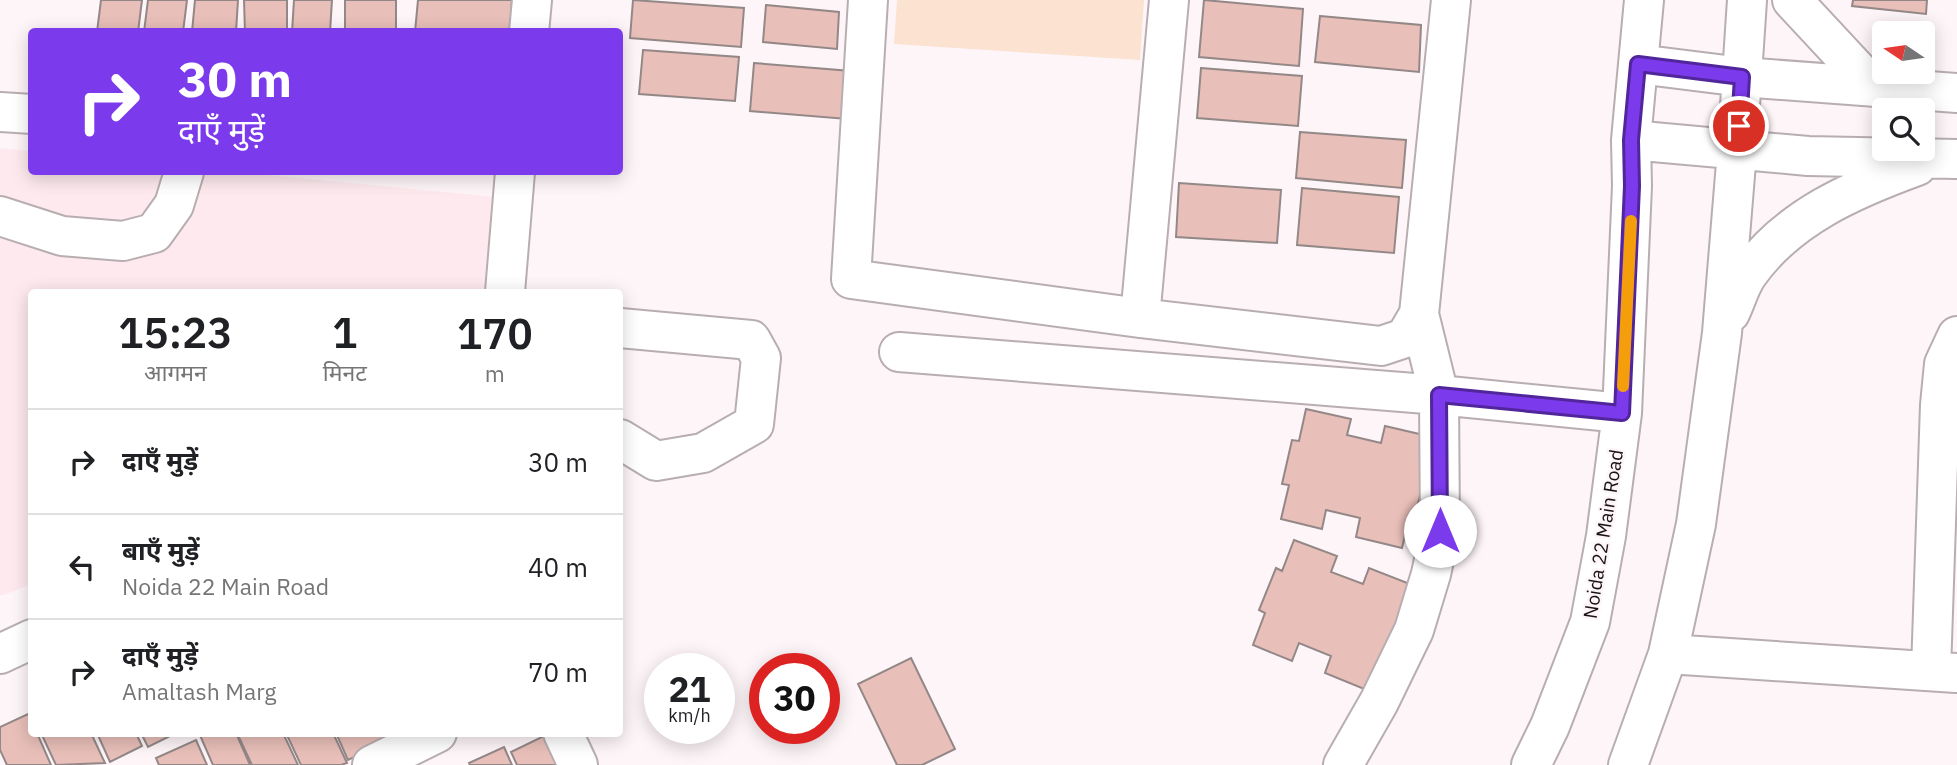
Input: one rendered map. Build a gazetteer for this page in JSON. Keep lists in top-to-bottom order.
{
  "streets": {
    "street": ["Noida 22 Main Road"]
  },
  "north": "left",
  "page": {
    "turn": ["30 m", "दाएँ मुड़ें"],
    "eta": [
      "15:23",
      "आगमन",
      "1",
      "मिनट",
      "170",
      "m"
    ],
    "list": [
      {
        "name": "दाएँ मुड़ें",
        "value": "30 m"
      },
      {
        "name": "बाएँ मुड़ें",
        "note": "Noida 22 Main Road",
        "value": "40 m"
      },
      {
        "name": "दाएँ मुड़ें",
        "note": "Amaltash Marg",
        "value": "70 m"
      }
    ],
    "speed": "21 km/h",
    "limit": "30"
  }
}
